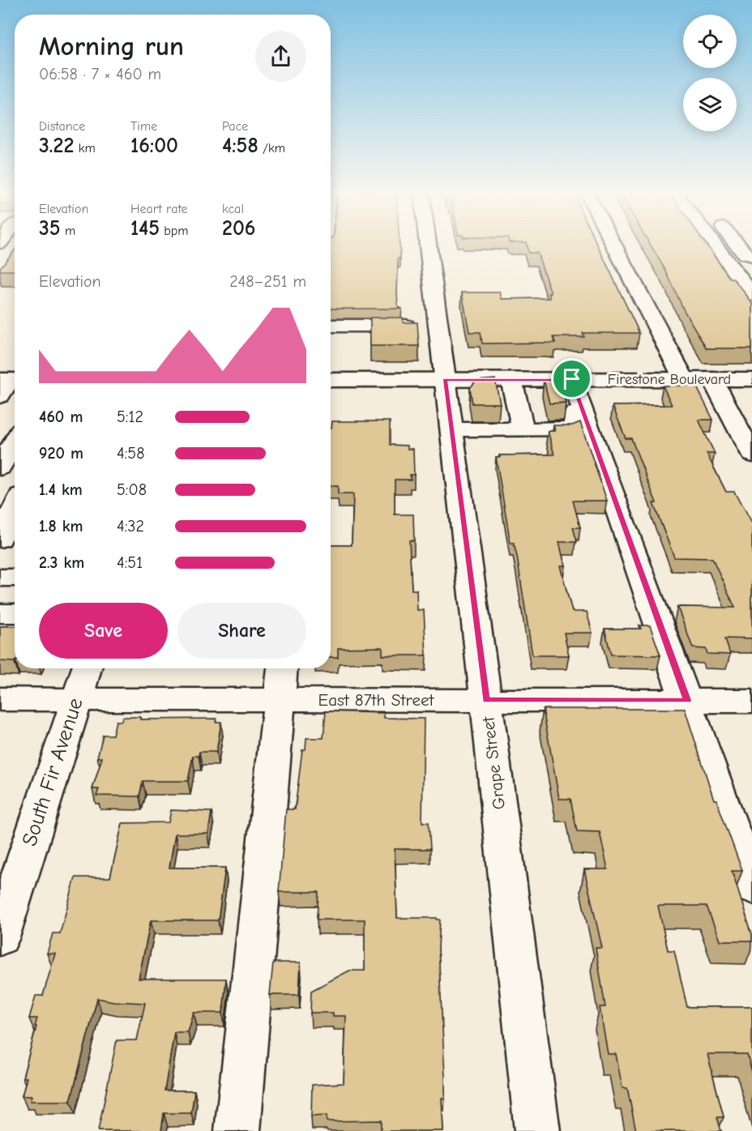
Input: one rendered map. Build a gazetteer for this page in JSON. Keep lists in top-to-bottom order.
{
  "streets": {
    "street": [
      "Firestone Boulevard",
      "East 87th Street",
      "Grape Street",
      "South Fir Avenue"
    ]
  },
  "crossings": [
    ["Firestone Boulevard", "Grape Street"],
    ["East 87th Street", "Grape Street"],
    ["East 87th Street", "South Fir Avenue"]
  ],
  "page": {
    "heading": ["Morning run", "06:58 · 7 × 460 m"],
    "stats": [
      ["Distance", "3.22 km"],
      ["Time", "16:00"],
      ["Pace", "4:58 /km"],
      ["Elevation", "35 m"],
      ["Heart rate", "145 bpm"],
      ["kcal", "206"]
    ],
    "chart": ["Elevation", "248–251 m"],
    "list": [
      {
        "name": "460 m",
        "note": "5:12"
      },
      {
        "name": "920 m",
        "note": "4:58"
      },
      {
        "name": "1.4 km",
        "note": "5:08"
      },
      {
        "name": "1.8 km",
        "note": "4:32"
      },
      {
        "name": "2.3 km",
        "note": "4:51"
      }
    ],
    "buttons": ["Save", "Share"]
  }
}
